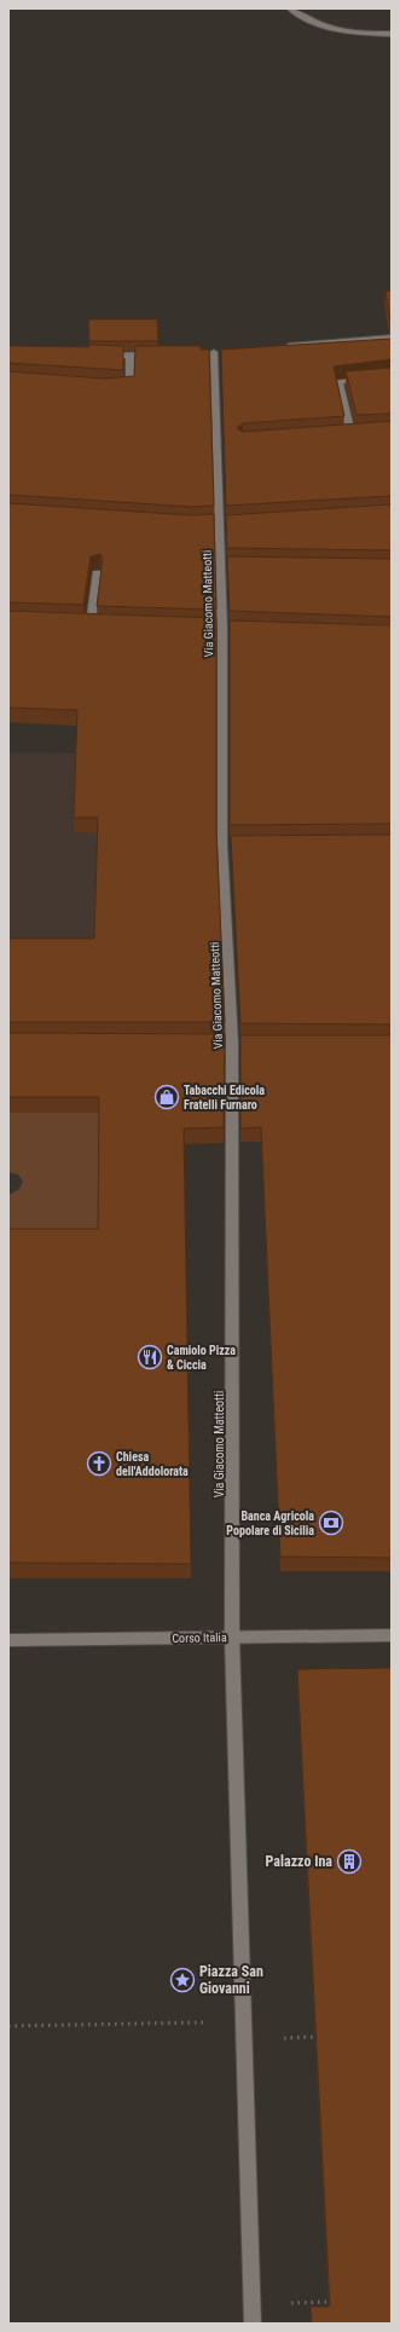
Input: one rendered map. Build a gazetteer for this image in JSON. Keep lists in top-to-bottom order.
{
  "streets": {
    "street": ["Via Giacomo Matteotti", "Corso Italia"]
  },
  "crossings": [
    ["Via Giacomo Matteotti", "Corso Italia"]
  ],
  "places": {
    "shop": ["Tabacchi Edicola Fratelli Furnaro"],
    "restaurant": ["Camiolo Pizza & Ciccia"],
    "church": ["Chiesa dell'Addolorata"],
    "bank": ["Banca Agricola Popolare di Sicilia"],
    "building": ["Palazzo Ina"],
    "place": ["Piazza San Giovanni"]
  }
}
